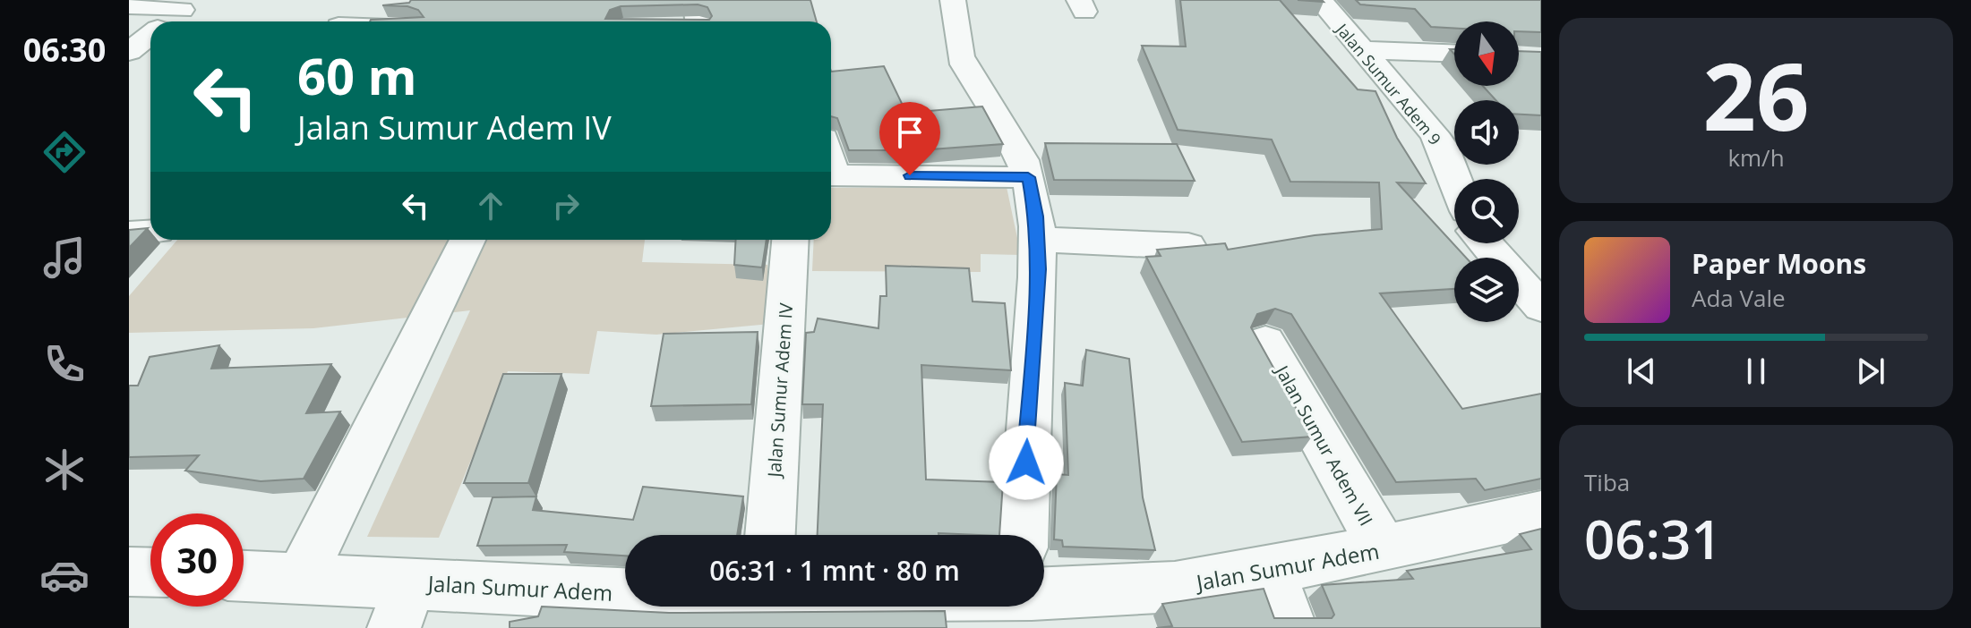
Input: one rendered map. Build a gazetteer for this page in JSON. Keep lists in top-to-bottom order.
{
  "streets": {
    "street": [
      "Jalan Sumur Adem 9",
      "Jalan Sumur Adem IV",
      "Jalan Sumur Adem VII",
      "Jalan Sumur Adem"
    ]
  },
  "crossings": [
    ["Jalan Sumur Adem VII", "Jalan Sumur Adem"]
  ],
  "north": "bottom",
  "page": {
    "tabs": "06:30",
    "tile": [
      ["26", "km/h"],
      ["Tiba", "06:31"]
    ],
    "turn": ["60 m", "Jalan Sumur Adem IV"],
    "song": ["Paper Moons", "Ada Vale"],
    "limit": "30",
    "trip": "06:31 · 1 mnt · 80 m"
  }
}
